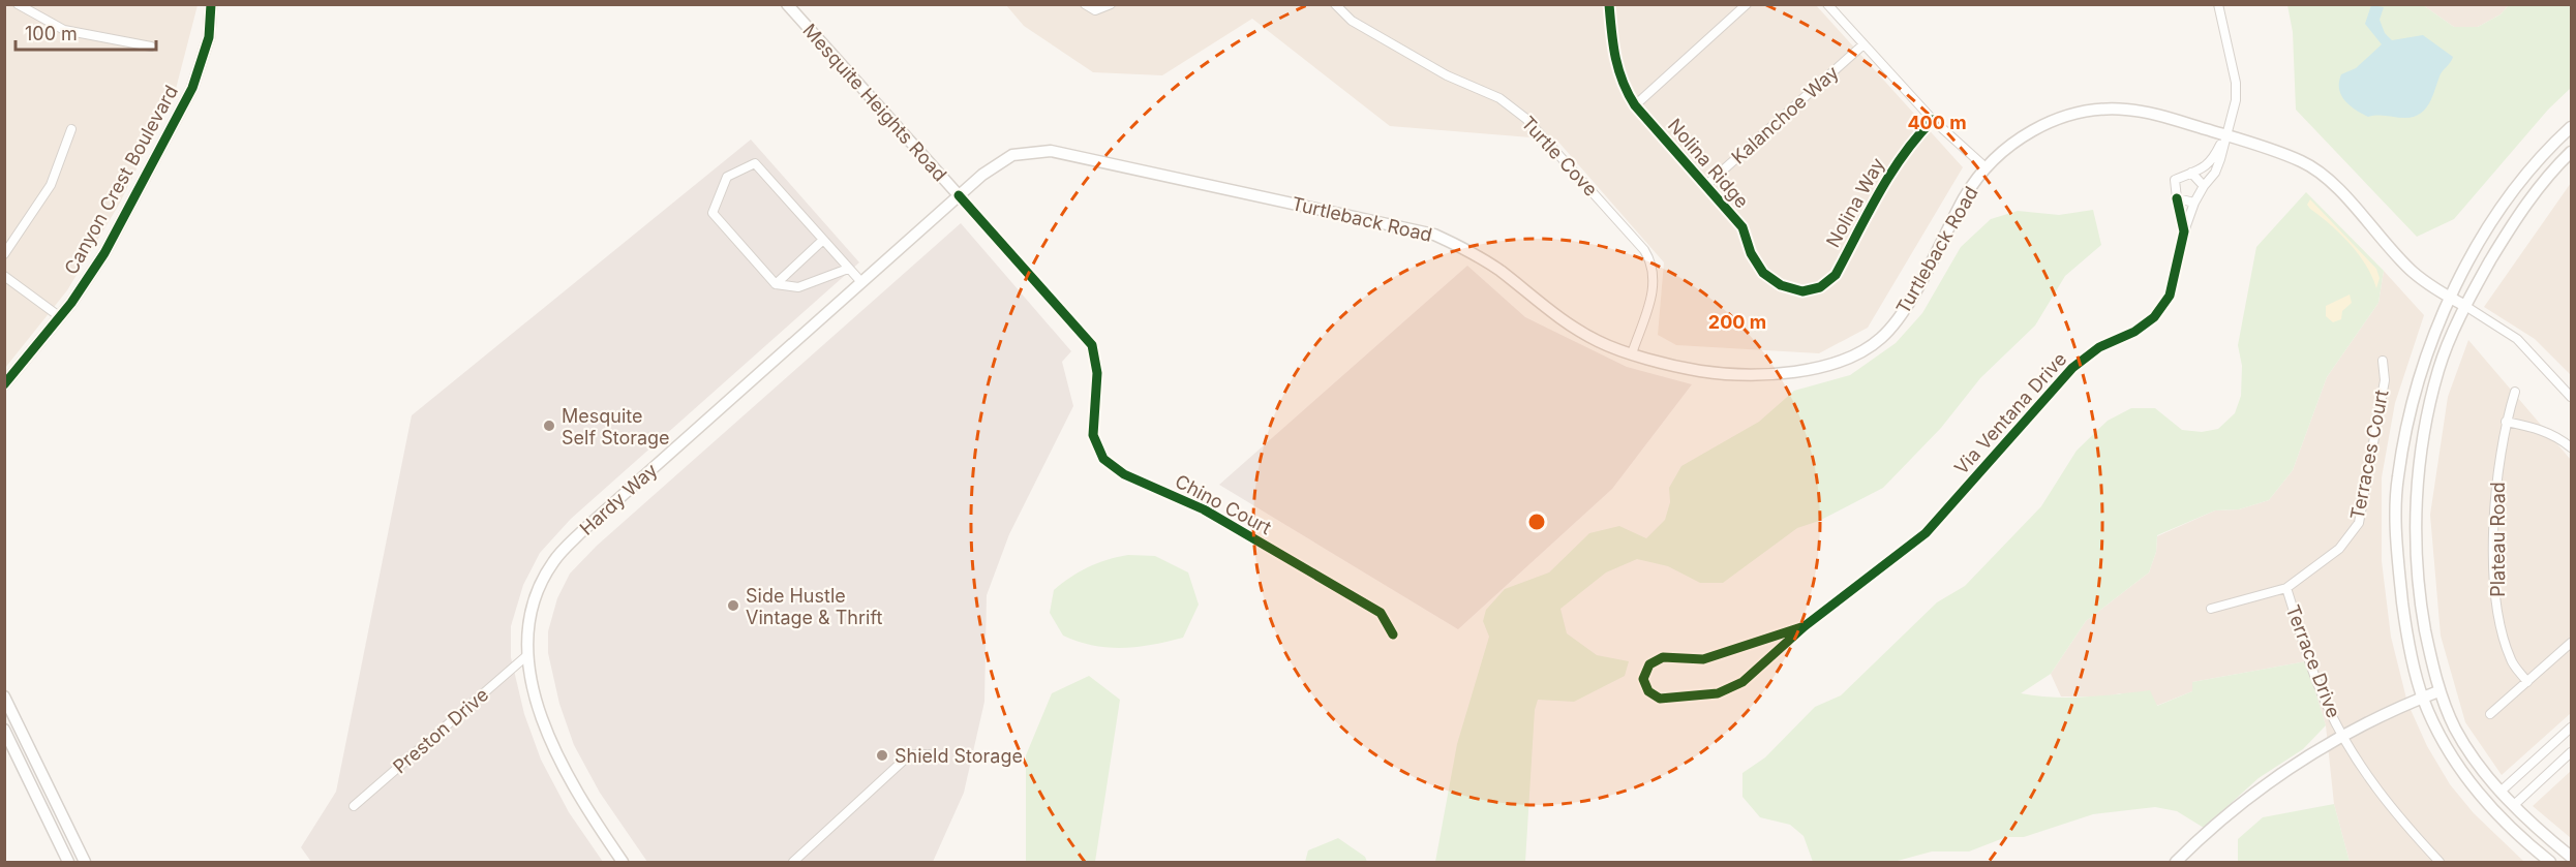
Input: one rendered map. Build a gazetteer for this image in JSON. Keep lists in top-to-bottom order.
{
  "streets": {
    "main road": [
      "Mesquite Heights Road",
      "Canyon Crest Boulevard",
      "Turtleback Road",
      "Hardy Way"
    ],
    "street": [
      "Kalanchoe Way",
      "Turtle Cove",
      "Nolina Ridge",
      "Nolina Way",
      "Via Ventana Drive",
      "Terraces Court",
      "Chino Court",
      "Plateau Road",
      "Terrace Drive",
      "Preston Drive"
    ]
  },
  "crossings": [
    ["Mesquite Heights Road", "Turtleback Road"],
    ["Mesquite Heights Road", "Hardy Way"],
    ["Mesquite Heights Road", "Chino Court"],
    ["Kalanchoe Way", "Nolina Ridge"],
    ["Turtle Cove", "Turtleback Road"],
    ["Nolina Ridge", "Nolina Way"],
    ["Turtleback Road", "Hardy Way"],
    ["Terraces Court", "Terrace Drive"],
    ["Hardy Way", "Preston Drive"]
  ],
  "places": ["Mesquite Self Storage", "Side Hustle Vintage & Thrift", "Shield Storage"],
  "scale_bar": "100 m",
  "rings": ["400 m", "200 m"]
}
